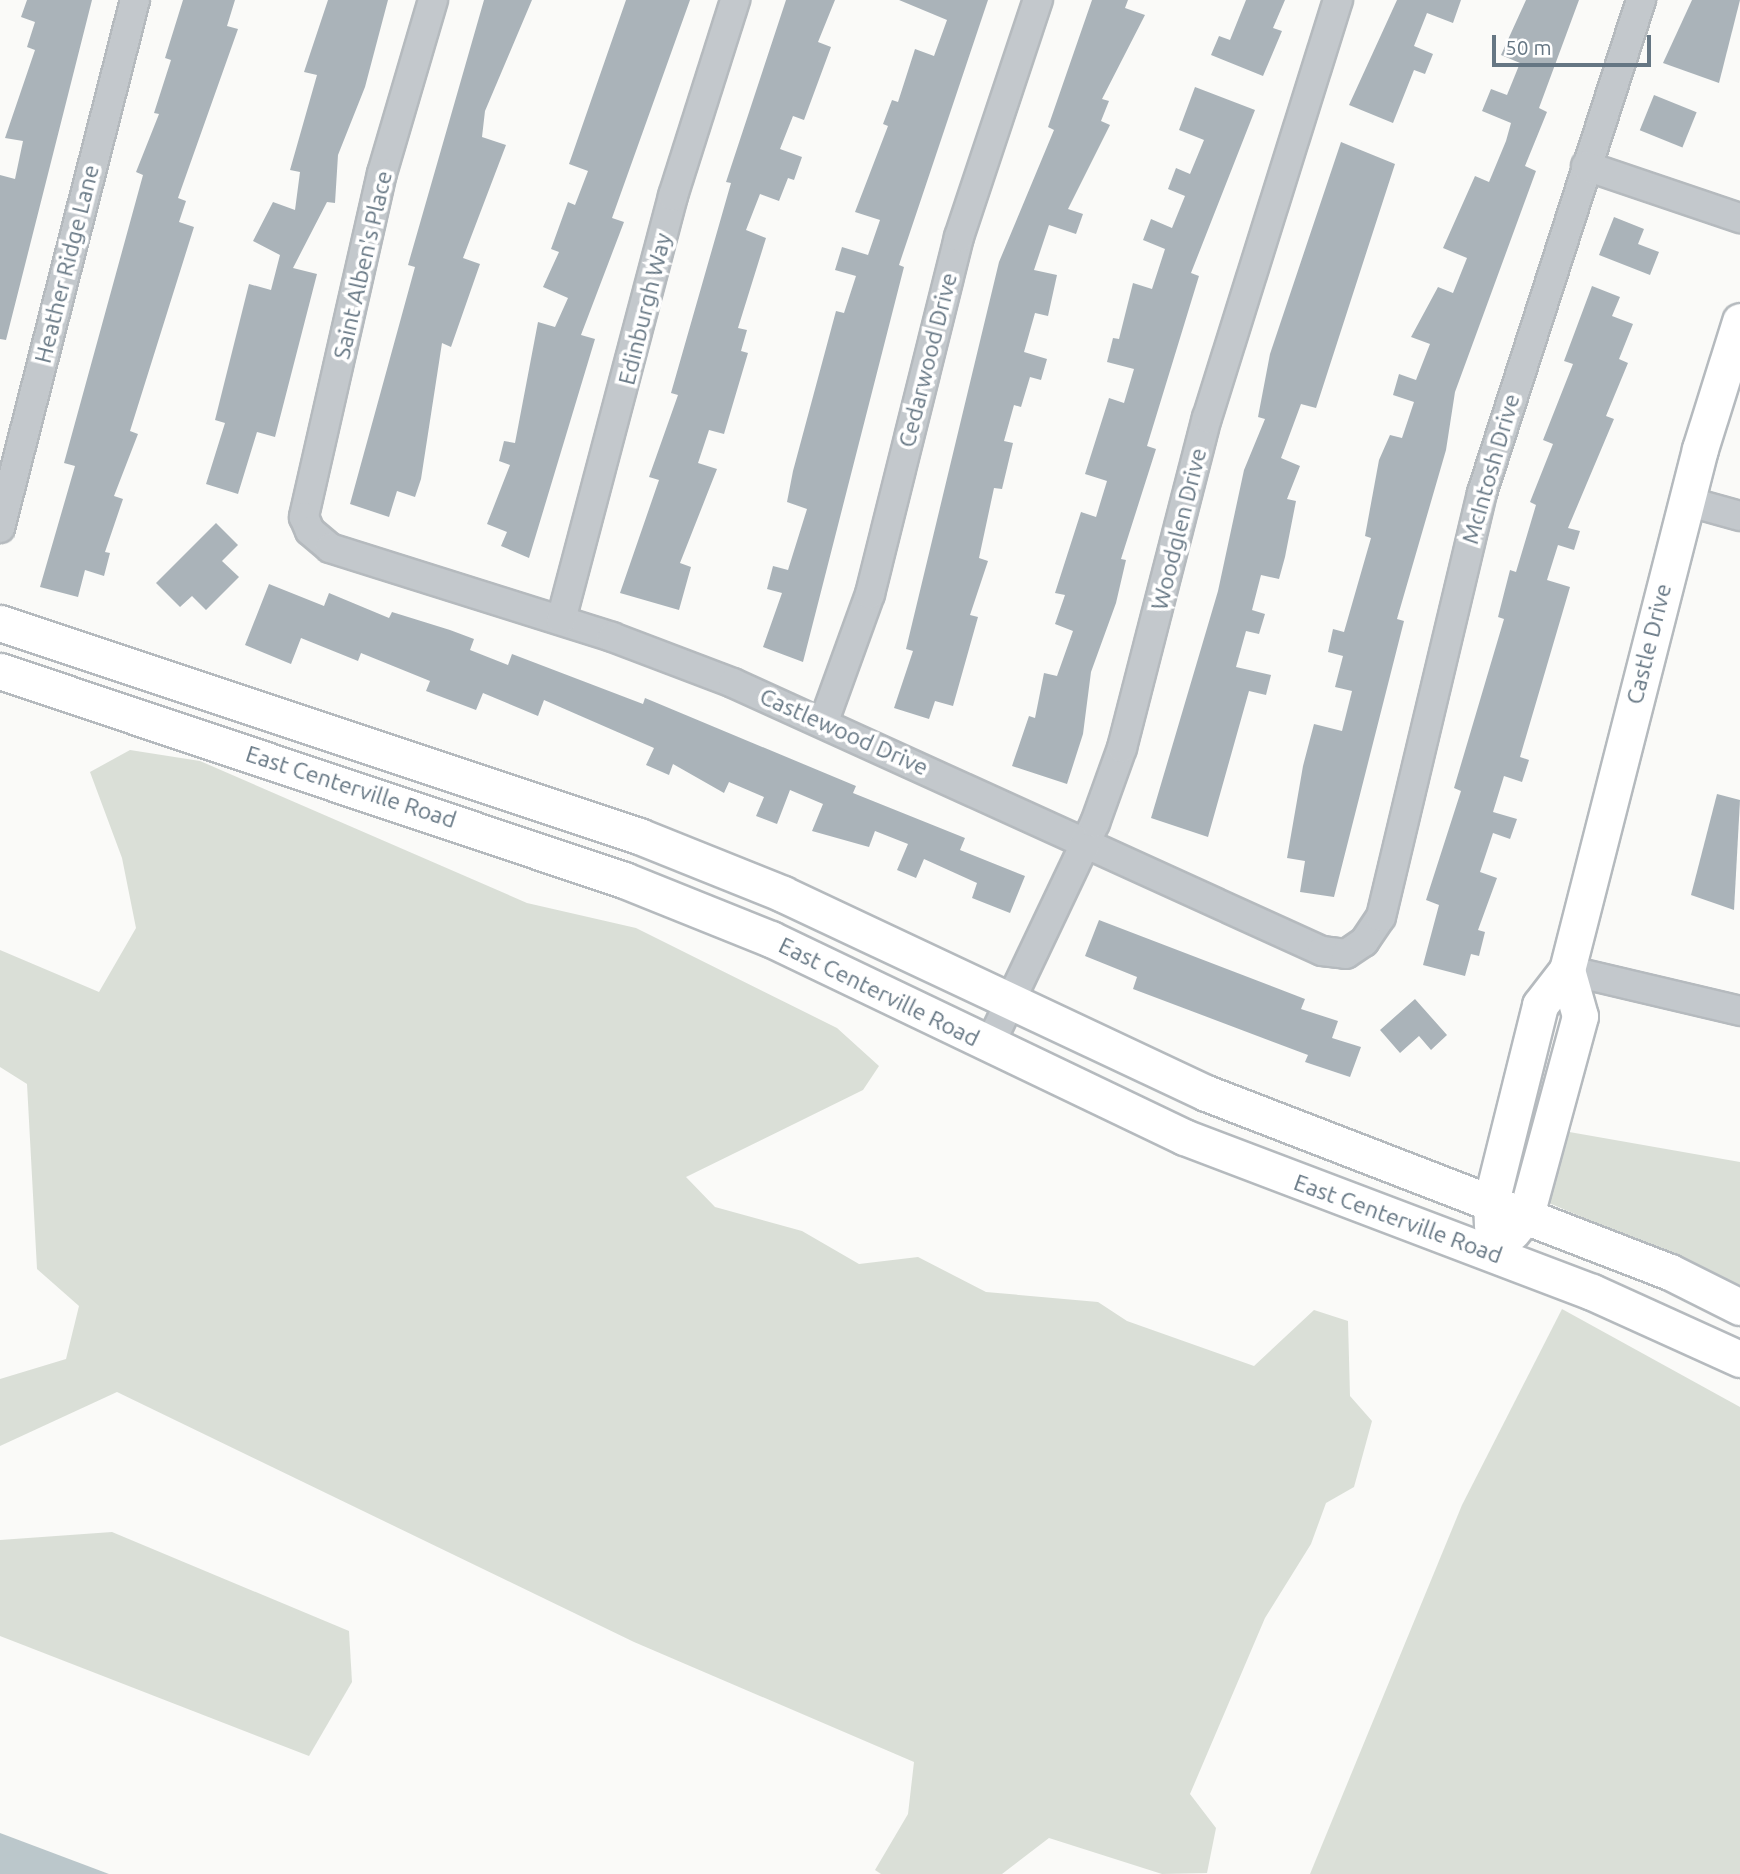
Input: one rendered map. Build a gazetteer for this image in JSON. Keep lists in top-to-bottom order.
{
  "streets": {
    "main road": ["Castle Drive", "East Centerville Road"],
    "street": [
      "Heather Ridge Lane",
      "Saint Alben's Place",
      "Edinburgh Way",
      "Cedarwood Drive",
      "McIntosh Drive",
      "Woodglen Drive",
      "Castlewood Drive"
    ]
  },
  "crossings": [
    ["Saint Alben's Place", "Castlewood Drive"],
    ["Edinburgh Way", "Castlewood Drive"],
    ["Cedarwood Drive", "Castlewood Drive"],
    ["McIntosh Drive", "Castlewood Drive"],
    ["Woodglen Drive", "Castlewood Drive"],
    ["Woodglen Drive", "East Centerville Road"],
    ["Castle Drive", "East Centerville Road"]
  ],
  "scale_bar": "50 m"
}
